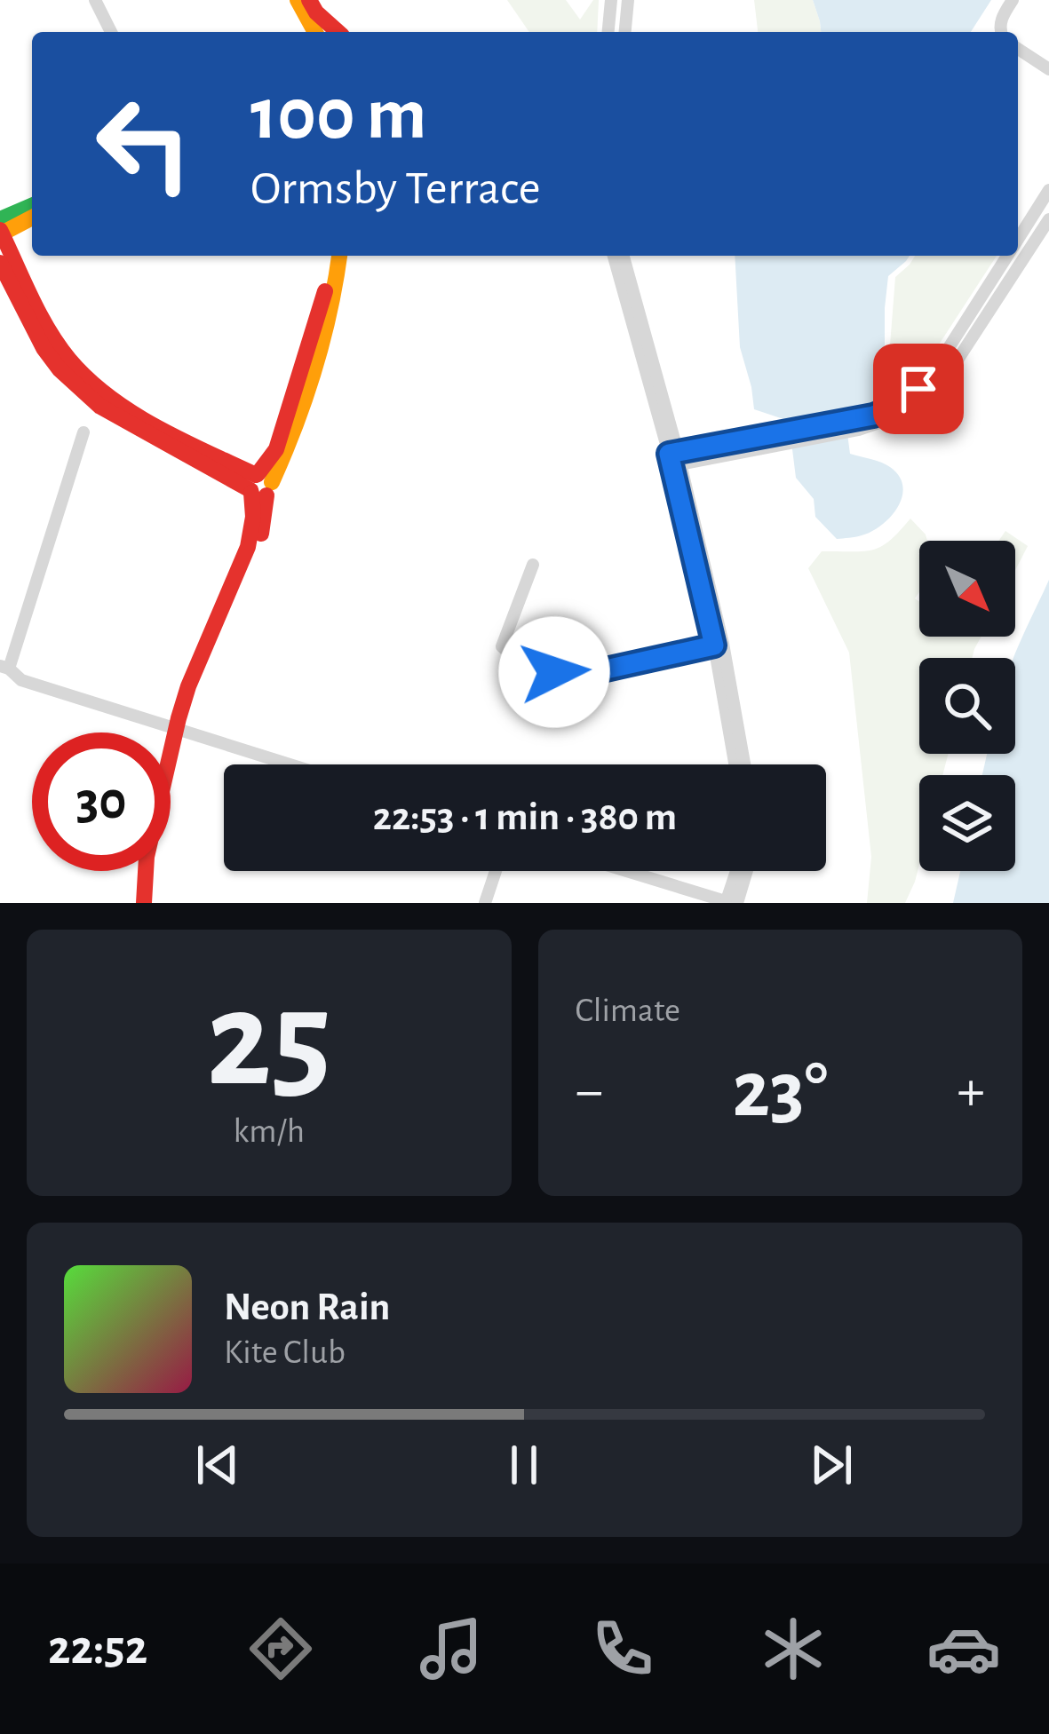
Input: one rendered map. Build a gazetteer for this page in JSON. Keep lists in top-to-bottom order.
{
  "north": "bottom right",
  "page": {
    "turn": ["100 m", "Ormsby Terrace"],
    "limit": "30",
    "trip": "22:53 · 1 min · 380 m",
    "tile": [
      ["25", "km/h"],
      "Climate"
    ],
    "heat": ["−", "23°", "+"],
    "song": ["Neon Rain", "Kite Club"],
    "tabs": "22:52"
  }
}
